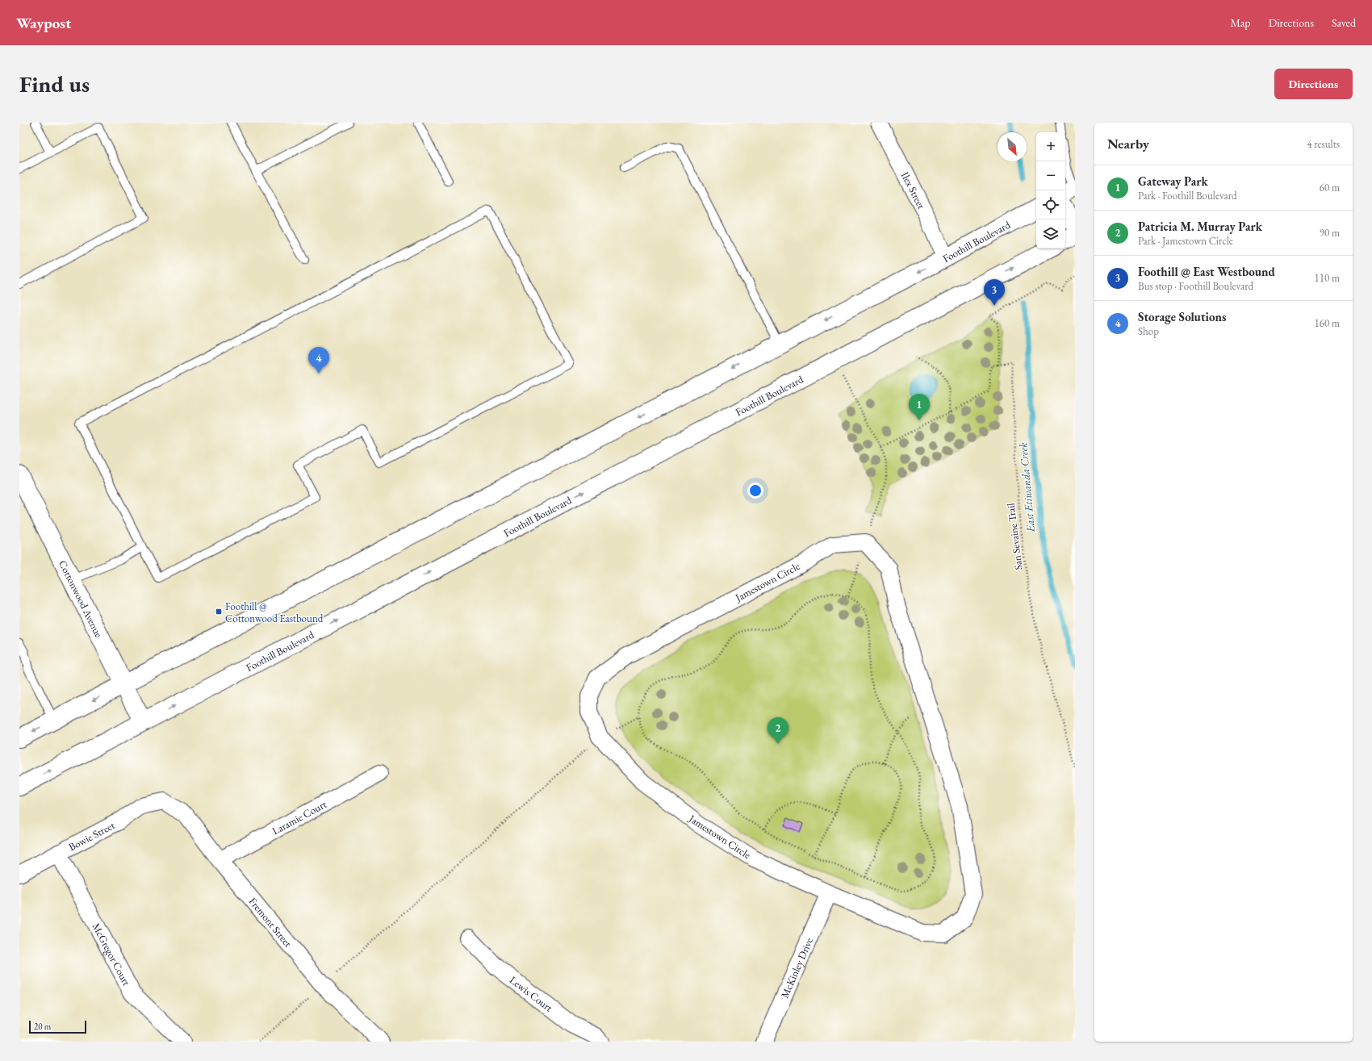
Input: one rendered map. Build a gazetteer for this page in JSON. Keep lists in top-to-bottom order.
{
  "streets": {
    "main road": ["Foothill Boulevard", "Cottonwood Avenue"],
    "street": [
      "Ilex Street",
      "Jamestown Circle",
      "Laramie Court",
      "Bowie Street",
      "Fremont Street",
      "McGregor Court",
      "McKinley Drive",
      "Lewis Court"
    ],
    "path": ["San Sevaine Trail"]
  },
  "crossings": [
    ["Ilex Street", "Foothill Boulevard"],
    ["Foothill Boulevard", "Cottonwood Avenue"],
    ["Jamestown Circle", "McKinley Drive"],
    ["Laramie Court", "Fremont Street"],
    ["Bowie Street", "Fremont Street"],
    ["Bowie Street", "McGregor Court"]
  ],
  "water": ["East Etiwanda Creek"],
  "places": {
    "transit": ["Foothill @ Cottonwood Eastbound"]
  },
  "scale_bar": "20 m",
  "north": "bottom right",
  "page": {
    "header": "Waypost",
    "nav": ["Map", "Directions", "Saved"],
    "buttons": "Directions",
    "title": "Find us",
    "heading": ["Nearby", "4 results"],
    "map_buttons": ["+", "−"],
    "list": [
      {
        "mark": "1",
        "name": "Gateway Park",
        "note": "Park · Foothill Boulevard",
        "value": "60 m"
      },
      {
        "mark": "2",
        "name": "Patricia M. Murray Park",
        "note": "Park · Jamestown Circle",
        "value": "90 m"
      },
      {
        "mark": "3",
        "name": "Foothill @ East Westbound",
        "note": "Bus stop · Foothill Boulevard",
        "value": "110 m"
      },
      {
        "mark": "4",
        "name": "Storage Solutions",
        "note": "Shop",
        "value": "160 m"
      }
    ],
    "pins": [
      "3",
      "4",
      "1",
      "2"
    ],
    "scale": "20 m"
  }
}
